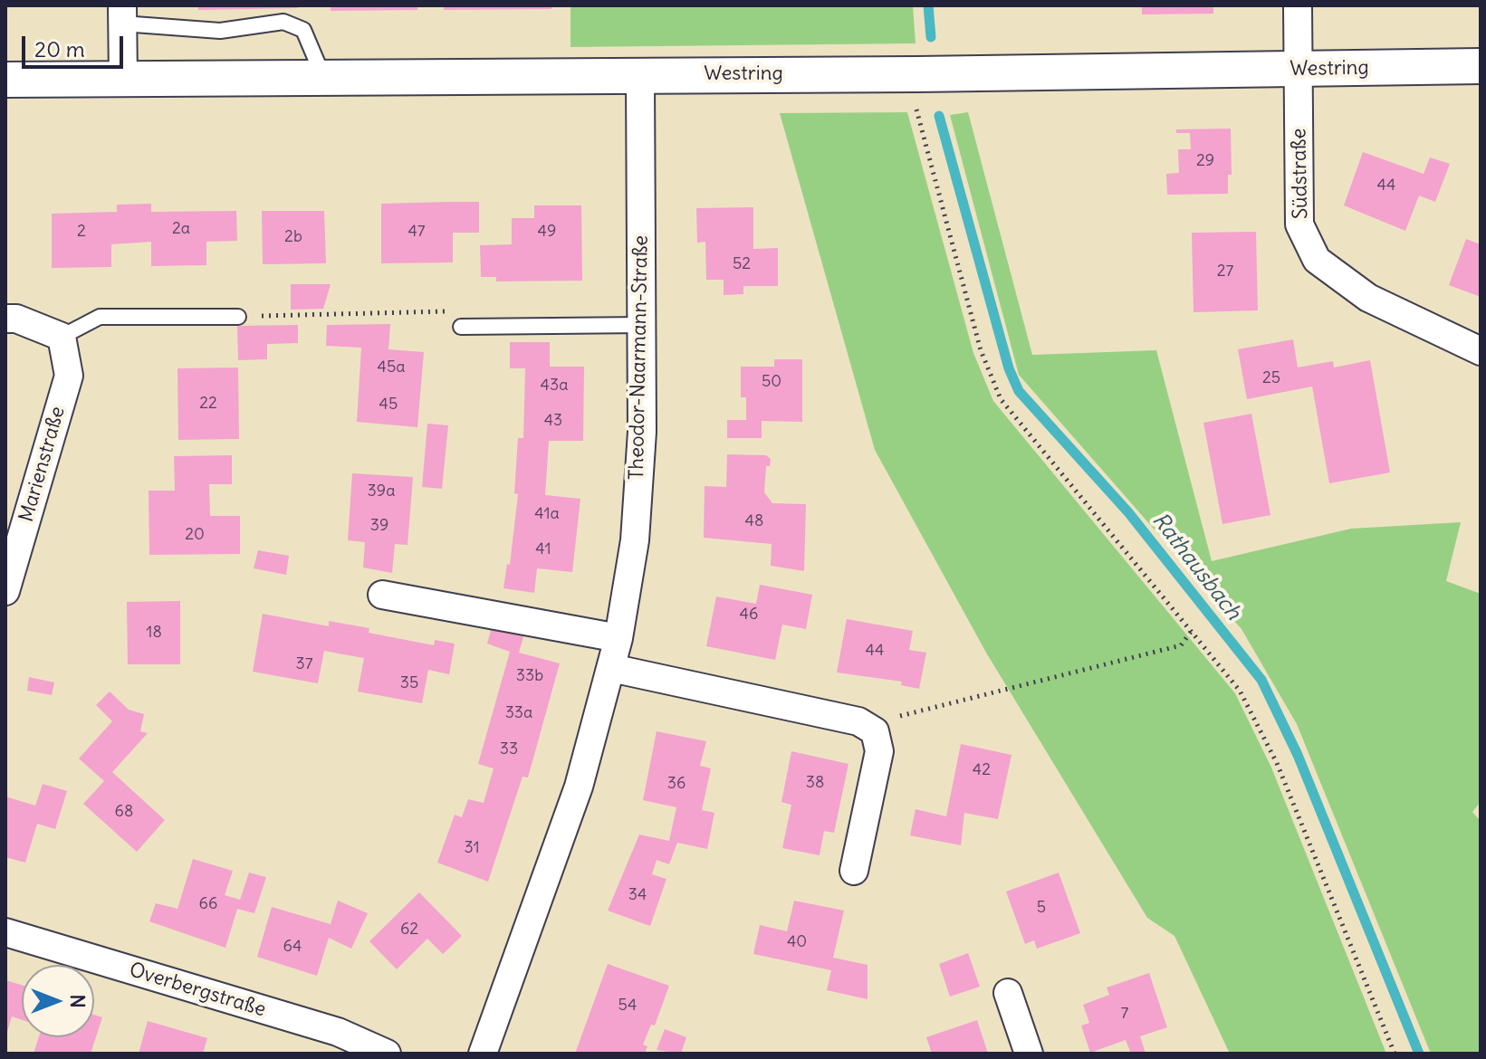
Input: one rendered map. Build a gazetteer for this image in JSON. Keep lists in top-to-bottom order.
{
  "streets": {
    "street": [
      "Westring",
      "Südstraße",
      "Theodor-Naarmann-Straße",
      "Marienstraße",
      "Overbergstraße"
    ]
  },
  "crossings": [
    ["Westring", "Südstraße"],
    ["Westring", "Theodor-Naarmann-Straße"]
  ],
  "water": ["Rathausbach"],
  "house_numbers": [
    "29",
    "44",
    "2a",
    "2",
    "47",
    "49",
    "2b",
    "52",
    "27",
    "45a",
    "25",
    "50",
    "43a",
    "22",
    "45",
    "43",
    "39a",
    "41a",
    "48",
    "39",
    "20",
    "41",
    "46",
    "18",
    "44",
    "37",
    "33b",
    "35",
    "33a",
    "33",
    "42",
    "38",
    "36",
    "68",
    "31",
    "34",
    "66",
    "5",
    "62",
    "40",
    "64",
    "54",
    "7"
  ],
  "scale_bar": "20 m",
  "north": "right"
}
